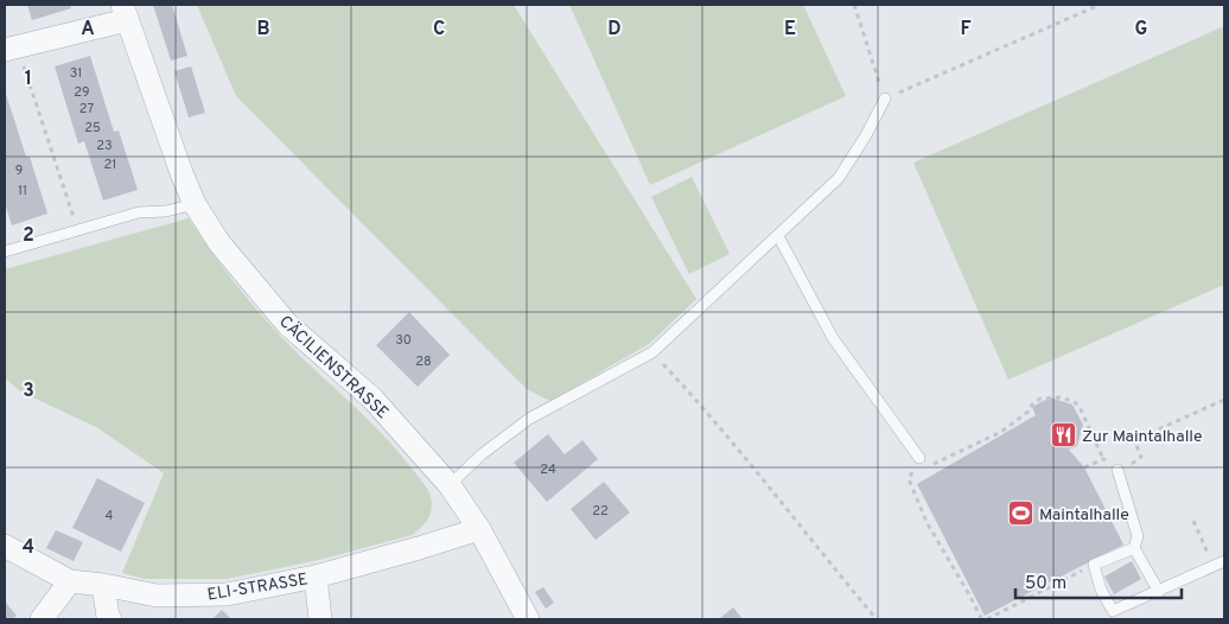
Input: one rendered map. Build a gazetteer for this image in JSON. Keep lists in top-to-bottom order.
{
  "streets": {
    "street": ["CÄCILIENSTRASSE", "ELI-STRASSE"]
  },
  "crossings": [
    ["CÄCILIENSTRASSE", "ELI-STRASSE"]
  ],
  "places": {
    "restaurant": ["Zur Maintalhalle"],
    "sports": ["Maintalhalle"]
  },
  "house_numbers": [
    "31",
    "29",
    "27",
    "25",
    "23",
    "21",
    "9",
    "11",
    "30",
    "28",
    "24",
    "22",
    "4"
  ],
  "scale_bar": "50 m",
  "grid": {
    "columns": [
      "A",
      "B",
      "C",
      "D",
      "E",
      "F",
      "G"
    ],
    "rows": [
      "1",
      "2",
      "3",
      "4"
    ]
  }
}
